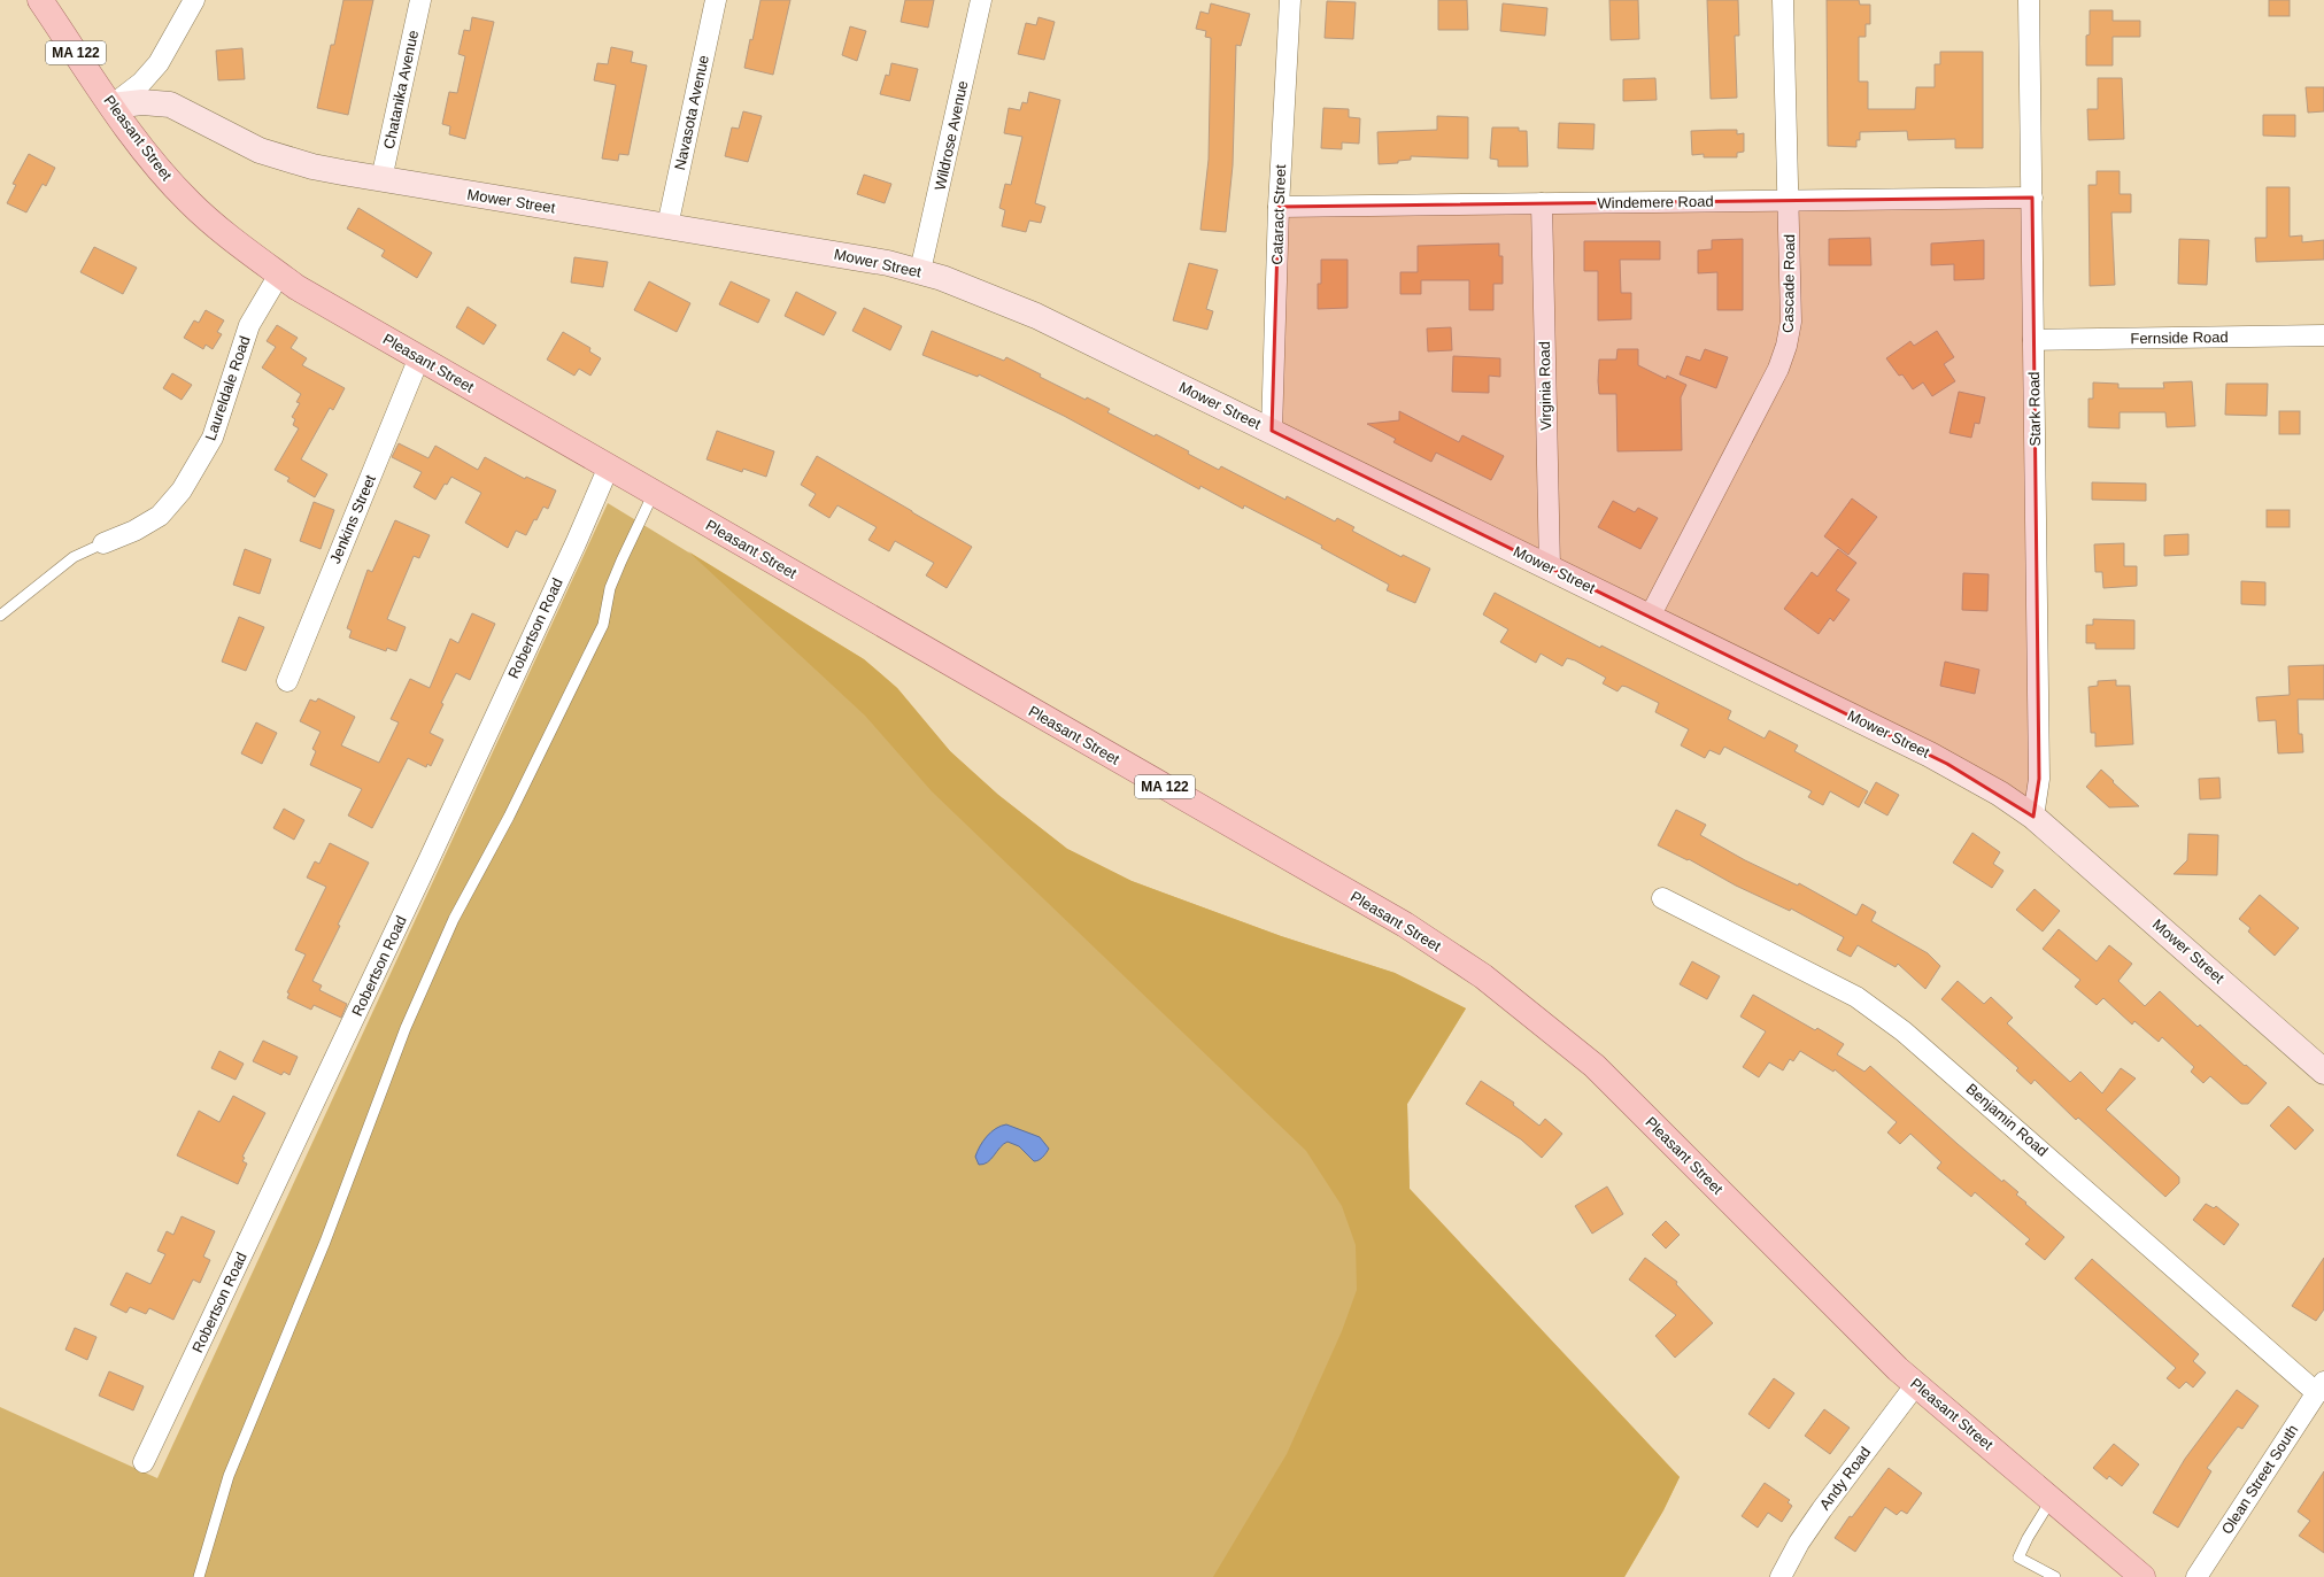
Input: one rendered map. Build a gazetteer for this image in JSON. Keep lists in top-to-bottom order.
{
  "streets": {
    "main road": ["MA 122", "Pleasant Street"],
    "street": [
      "Chatanika Avenue",
      "Navasota Avenue",
      "Wildrose Avenue",
      "Mower Street",
      "Windemere Road",
      "Cataract Street",
      "Cascade Road",
      "Fernside Road",
      "Virginia Road",
      "Laureldale Road",
      "Stark Road",
      "Jenkins Street",
      "Robertson Road",
      "Benjamin Road",
      "Andy Road",
      "Olean Street South"
    ]
  },
  "crossings": [
    ["Chatanika Avenue", "Mower Street"],
    ["Navasota Avenue", "Mower Street"],
    ["Wildrose Avenue", "Mower Street"],
    ["Pleasant Street", "Mower Street"],
    ["Pleasant Street", "Laureldale Road"],
    ["Pleasant Street", "Jenkins Street"],
    ["Pleasant Street", "Robertson Road"],
    ["Pleasant Street", "Andy Road"],
    ["Mower Street", "Cataract Street"],
    ["Mower Street", "Cascade Road"],
    ["Mower Street", "Virginia Road"],
    ["Mower Street", "Stark Road"],
    ["Windemere Road", "Cataract Street"],
    ["Windemere Road", "Cascade Road"],
    ["Windemere Road", "Virginia Road"],
    ["Windemere Road", "Stark Road"],
    ["Fernside Road", "Stark Road"],
    ["Benjamin Road", "Olean Street South"]
  ]
}
